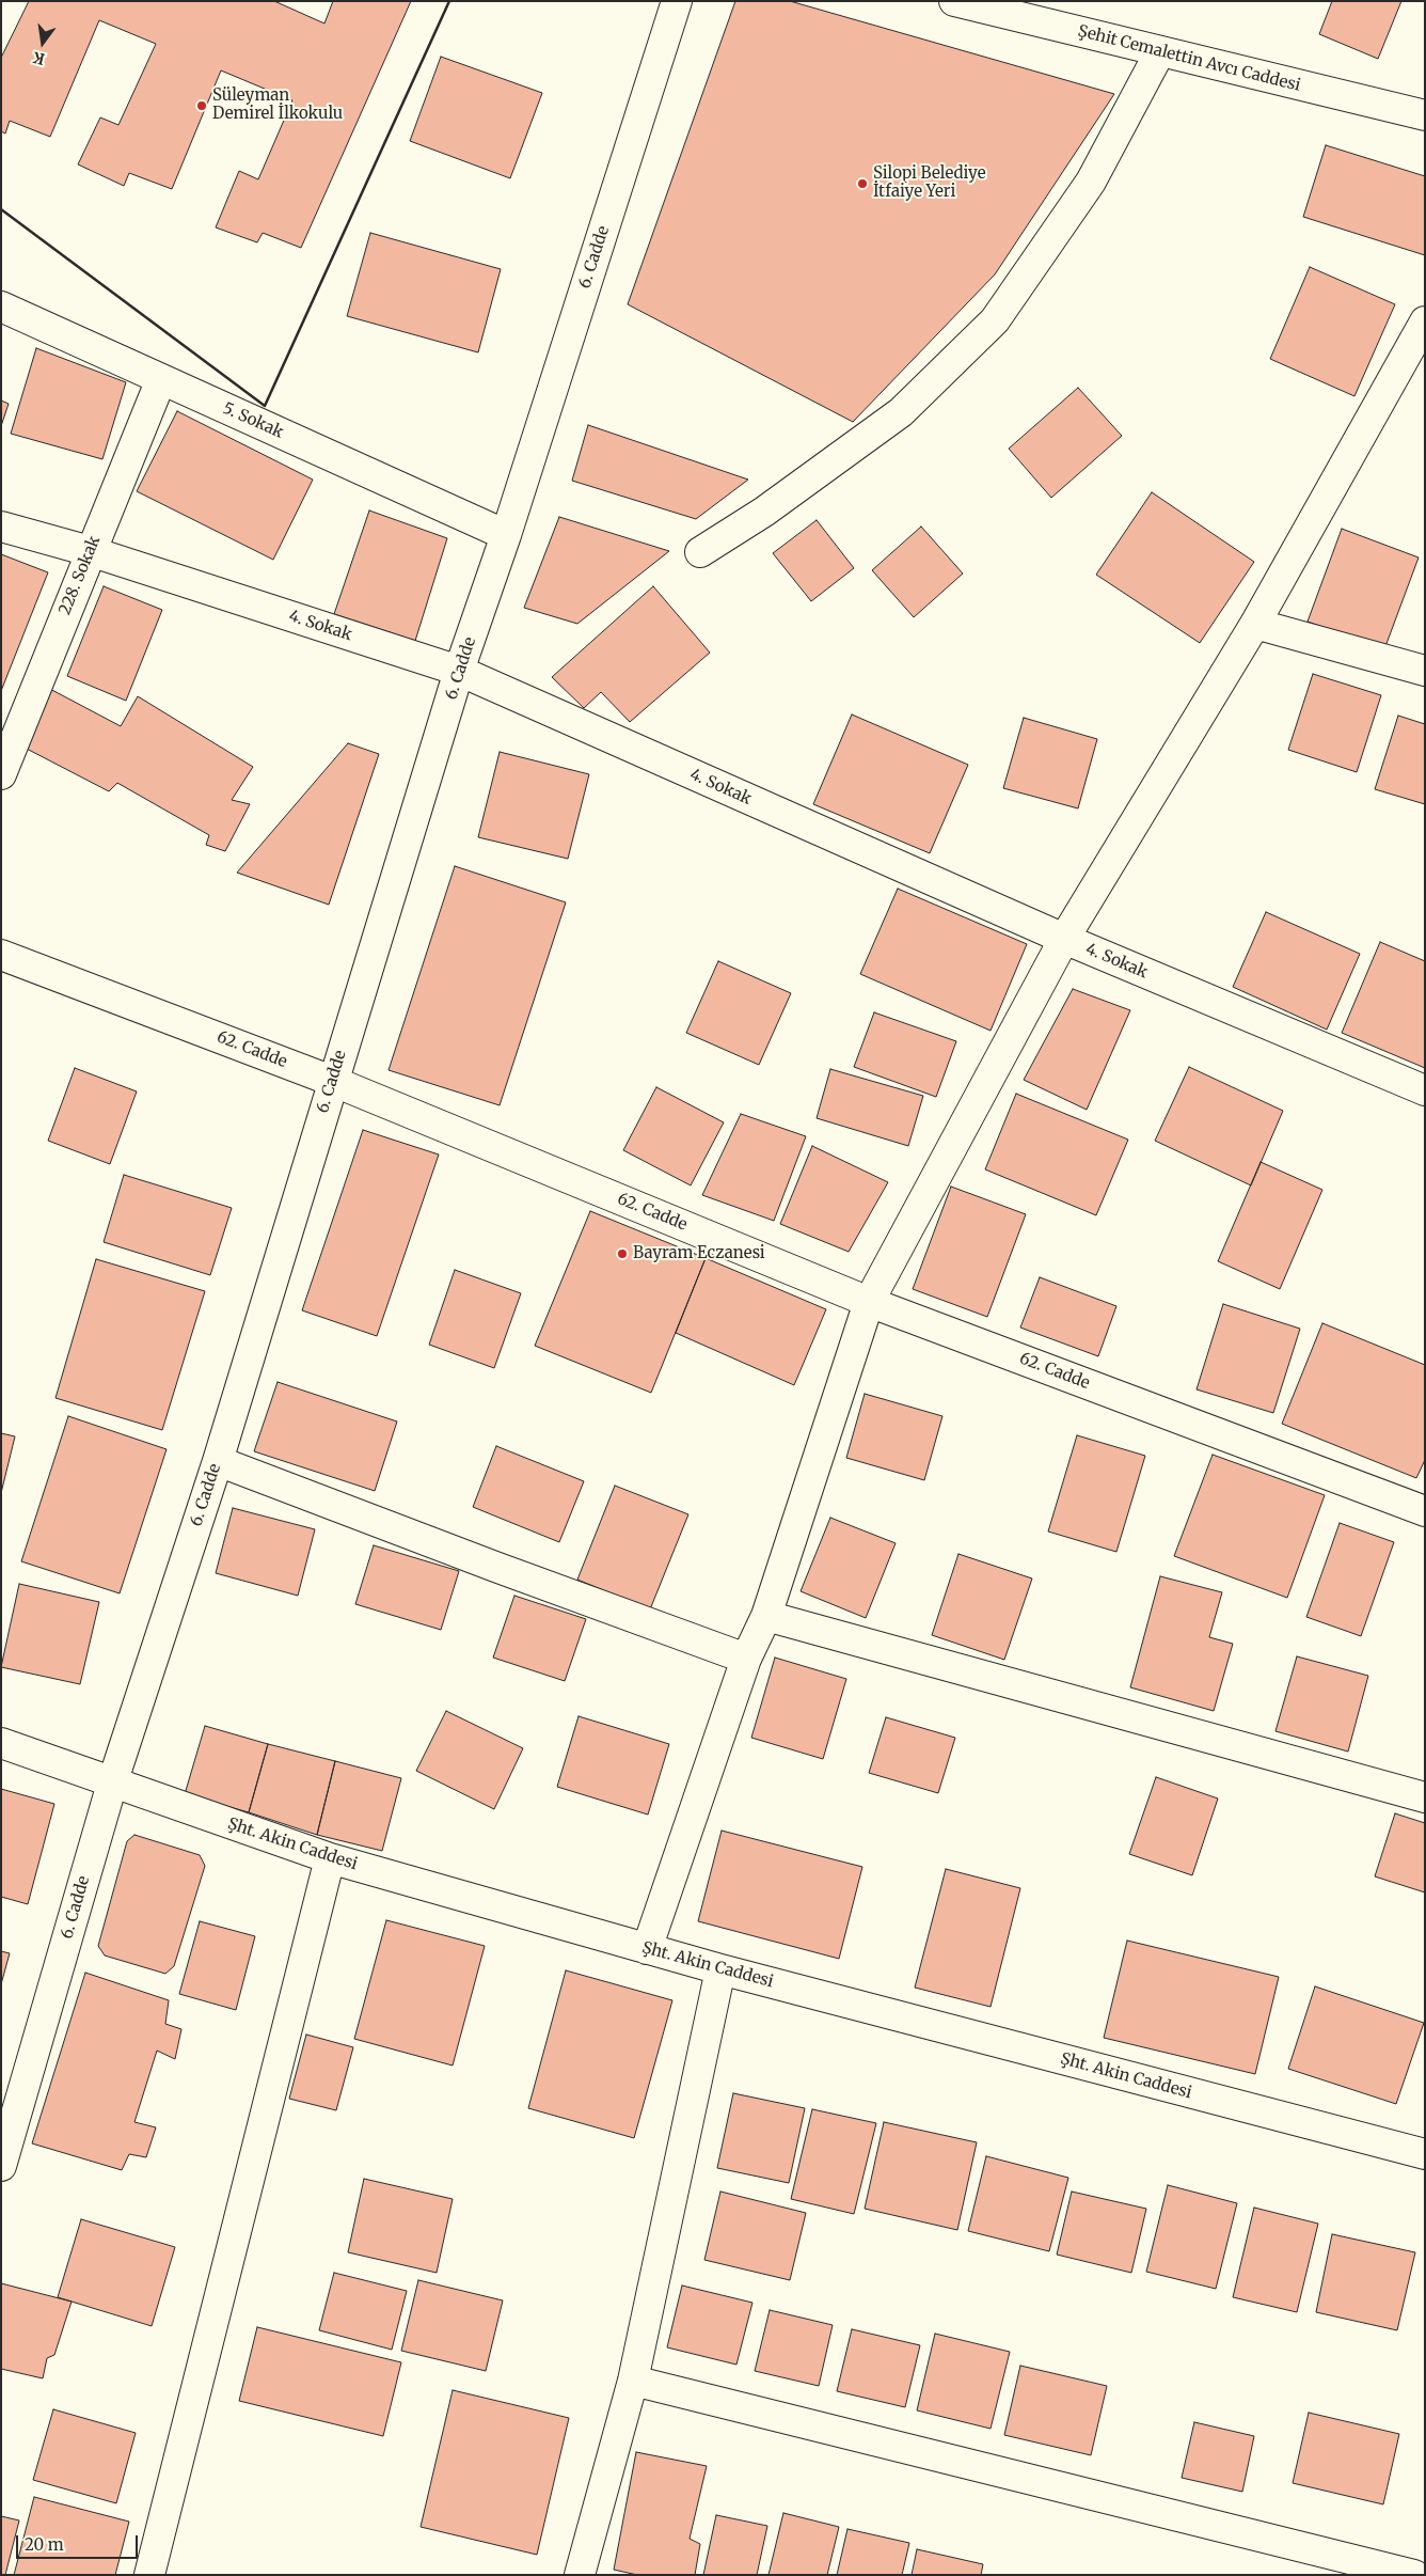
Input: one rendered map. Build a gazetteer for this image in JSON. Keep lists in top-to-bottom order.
{
  "streets": {
    "street": [
      "Şehit Cemalettin Avcı Caddesi",
      "6. Cadde",
      "5. Sokak",
      "228. Sokak",
      "4. Sokak",
      "62. Cadde",
      "Şht. Akin Caddesi"
    ]
  },
  "crossings": [
    ["6. Cadde", "5. Sokak"],
    ["6. Cadde", "4. Sokak"],
    ["6. Cadde", "62. Cadde"],
    ["6. Cadde", "Şht. Akin Caddesi"],
    ["5. Sokak", "228. Sokak"],
    ["228. Sokak", "4. Sokak"]
  ],
  "places": ["Süleyman Demirel İlkokulu", "Silopi Belediye İtfaiye Yeri", "Bayram Eczanesi"],
  "scale_bar": "20 m",
  "north": "bottom"
}
